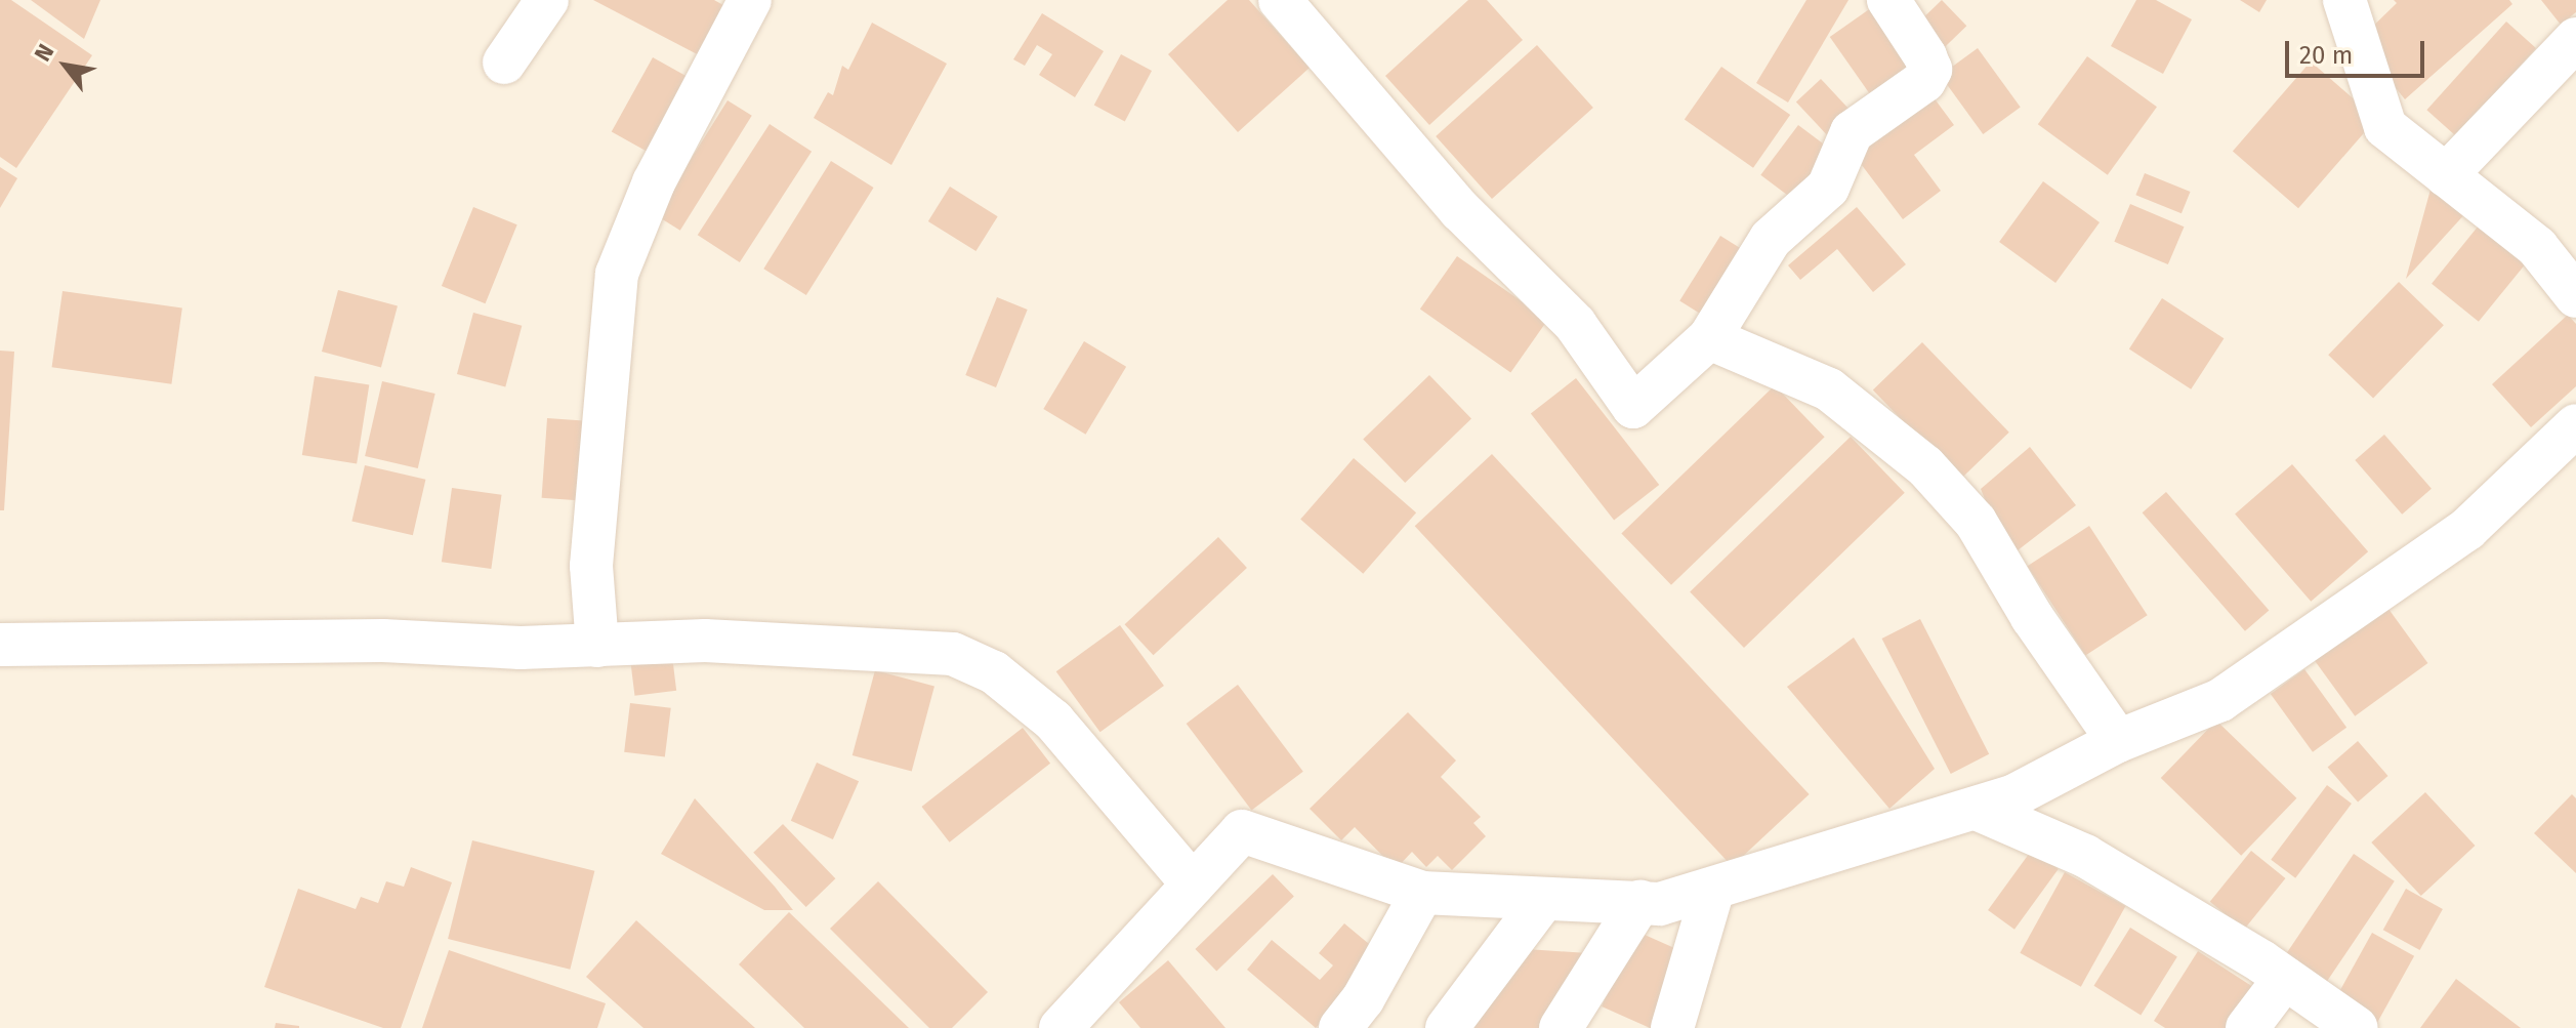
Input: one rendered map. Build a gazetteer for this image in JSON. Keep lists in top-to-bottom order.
{
  "scale_bar": "20 m",
  "north": "top left"
}
